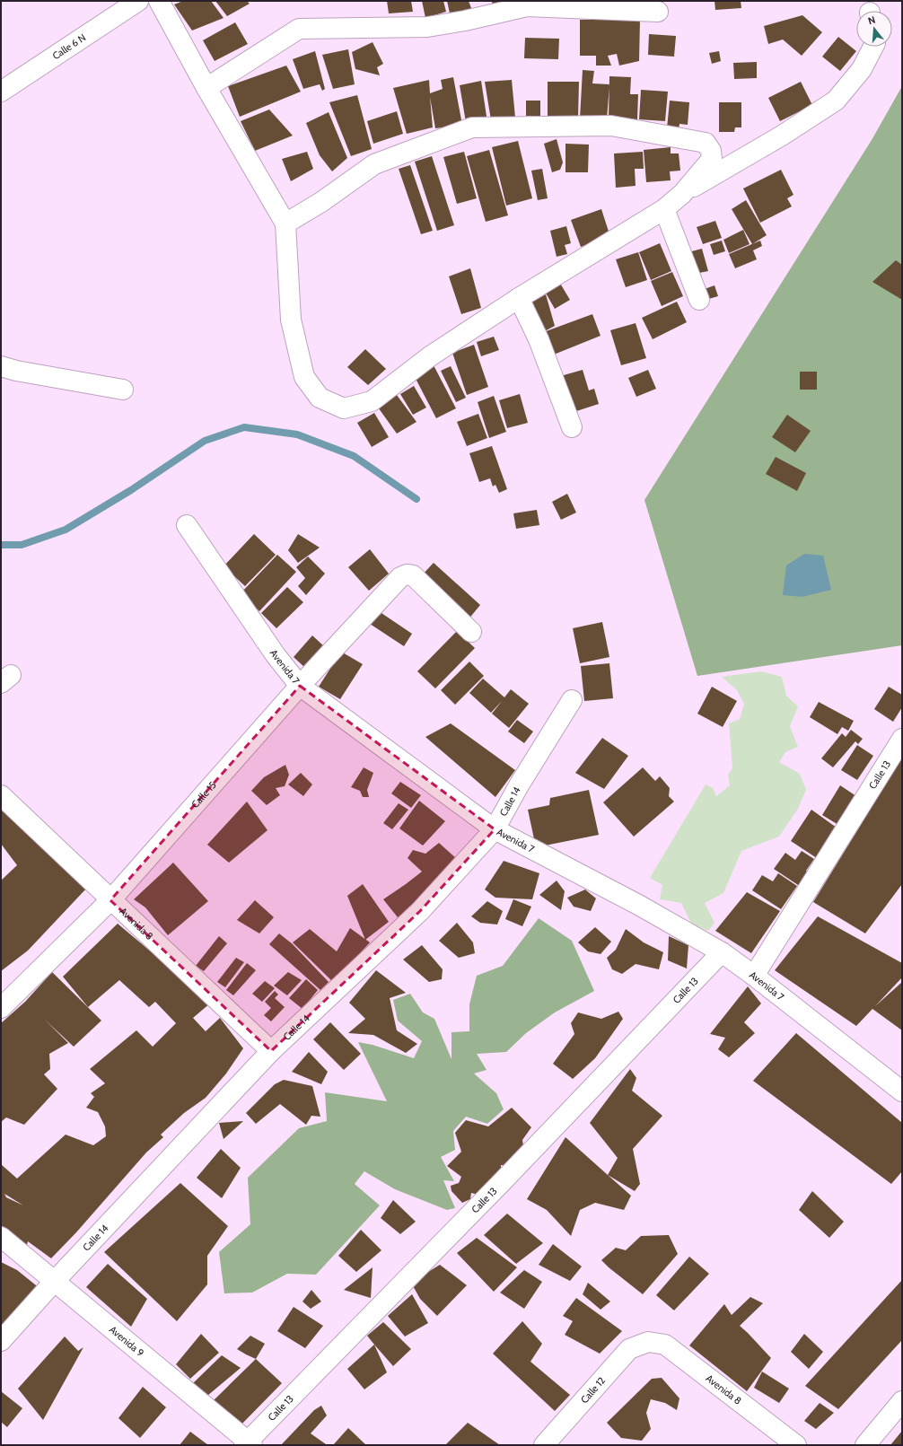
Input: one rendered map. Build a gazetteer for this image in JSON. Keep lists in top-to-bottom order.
{
  "streets": {
    "street": [
      "Calle 6 N",
      "Avenida 7",
      "Calle 13",
      "Calle 15",
      "Calle 14",
      "Avenida 8",
      "Avenida 9",
      "Calle 12"
    ]
  },
  "crossings": [
    ["Avenida 7", "Calle 13"],
    ["Avenida 7", "Calle 15"],
    ["Avenida 7", "Calle 14"],
    ["Calle 13", "Avenida 9"],
    ["Calle 15", "Avenida 8"],
    ["Calle 14", "Avenida 8"],
    ["Calle 14", "Avenida 9"],
    ["Avenida 8", "Calle 12"]
  ],
  "north": "top"
}
